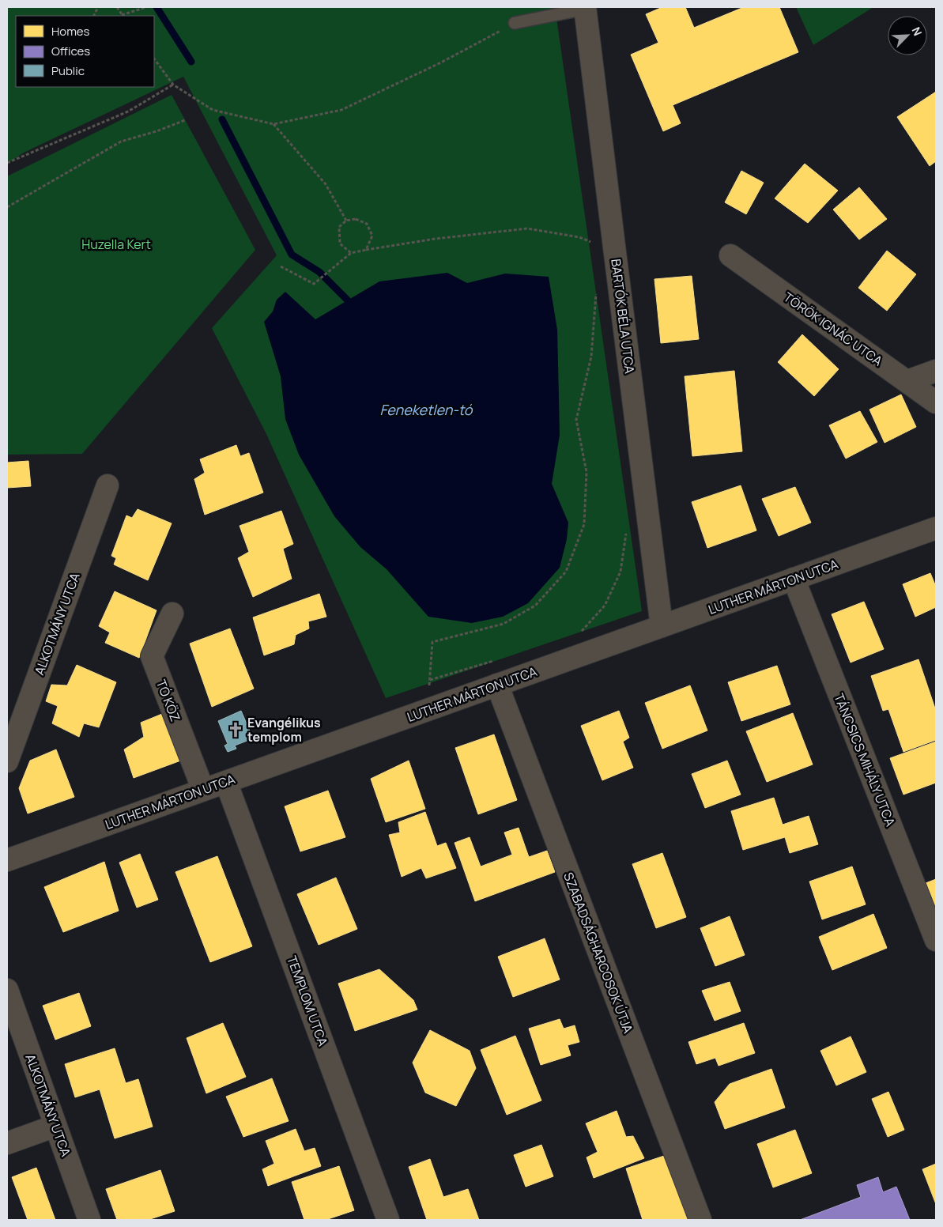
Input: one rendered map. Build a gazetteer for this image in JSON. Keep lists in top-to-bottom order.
{
  "streets": {
    "street": [
      "BARTÓK BÉLA UTCA",
      "TÖRÖK IGNÁC UTCA",
      "LUTHER MÁRTON UTCA",
      "ALKOTMÁNY UTCA",
      "TÓ KÖZ",
      "TÁNCSICS MIHÁLY UTCA",
      "SZABADSÁGHARCOSOK ÚTJA",
      "TEMPLOM UTCA"
    ]
  },
  "crossings": [
    ["BARTÓK BÉLA UTCA", "LUTHER MÁRTON UTCA"],
    ["LUTHER MÁRTON UTCA", "TÓ KÖZ"],
    ["LUTHER MÁRTON UTCA", "TÁNCSICS MIHÁLY UTCA"],
    ["LUTHER MÁRTON UTCA", "SZABADSÁGHARCOSOK ÚTJA"],
    ["LUTHER MÁRTON UTCA", "TEMPLOM UTCA"]
  ],
  "water": ["Feneketlen-tó"],
  "parks": ["Huzella Kert"],
  "places": {
    "church": ["Evangélikus templom"]
  },
  "legend": ["Homes", "Offices", "Public"],
  "north": "top right"
}
